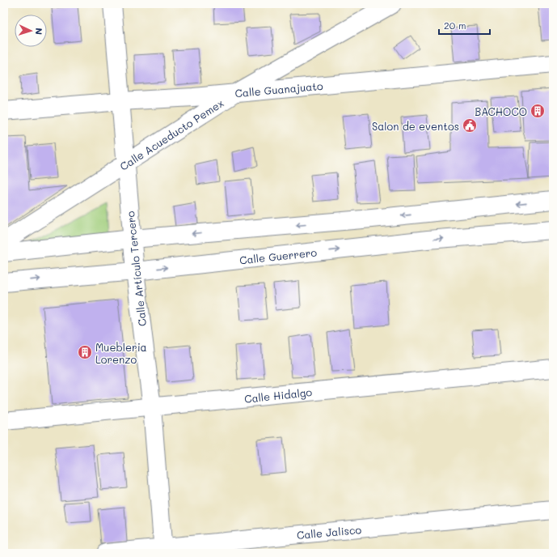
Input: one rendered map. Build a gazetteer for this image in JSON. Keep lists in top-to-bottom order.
{
  "streets": {
    "street": [
      "Calle Guanajuato",
      "Calle Acueducto Pemex",
      "Calle Guerrero",
      "Calle Artículo Tercero",
      "Calle Hidalgo",
      "Calle Jalisco"
    ]
  },
  "crossings": [
    ["Calle Guanajuato", "Calle Acueducto Pemex"],
    ["Calle Guanajuato", "Calle Artículo Tercero"],
    ["Calle Acueducto Pemex", "Calle Artículo Tercero"],
    ["Calle Guerrero", "Calle Artículo Tercero"],
    ["Calle Artículo Tercero", "Calle Hidalgo"],
    ["Calle Artículo Tercero", "Calle Jalisco"]
  ],
  "places": {
    "building": ["BACHOCO", "Muebleria Lorenzo"],
    "public building": ["Salon de eventos"]
  },
  "scale_bar": "20 m",
  "north": "right"
}
